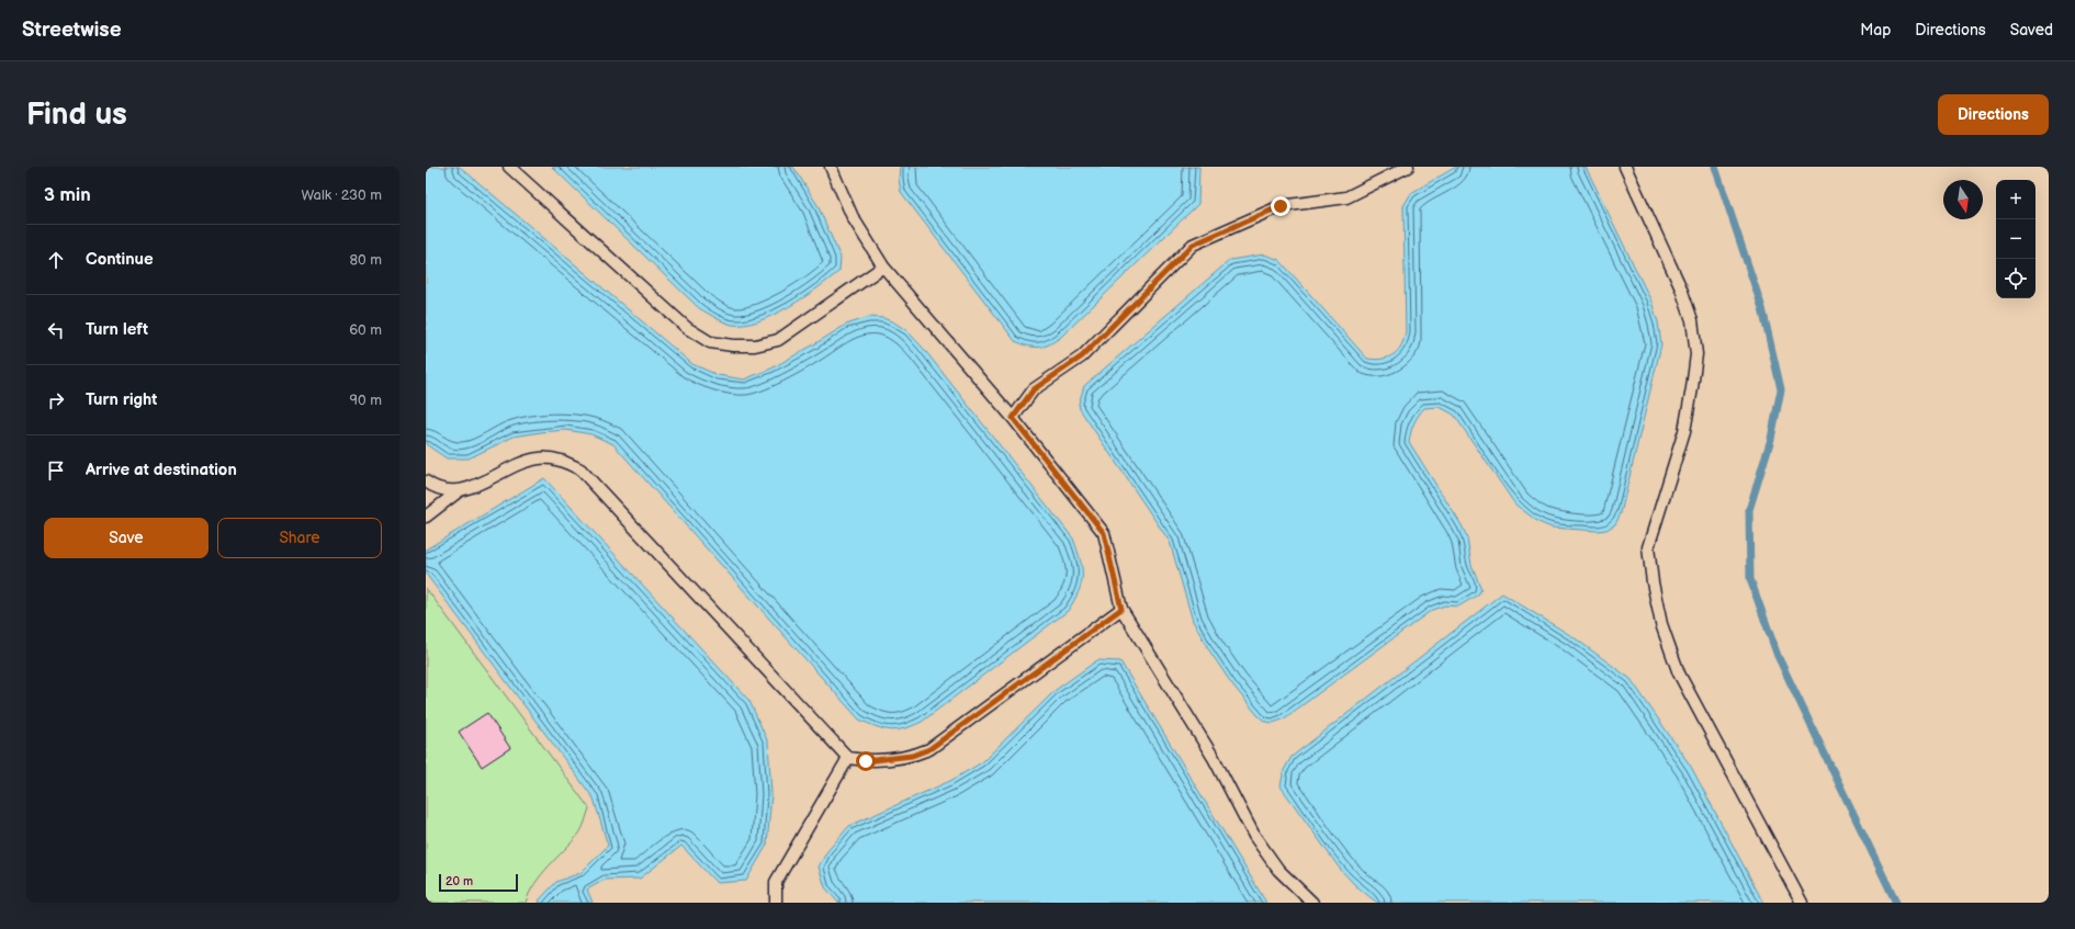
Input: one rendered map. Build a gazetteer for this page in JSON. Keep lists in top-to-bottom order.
{
  "scale_bar": "20 m",
  "north": "bottom",
  "page": {
    "header": "Streetwise",
    "nav": ["Map", "Directions", "Saved"],
    "buttons": [
      "Directions",
      ["Save", "Share"]
    ],
    "title": "Find us",
    "heading": ["3 min", "Walk · 230 m"],
    "map_buttons": ["+", "−"],
    "list": [
      ["Continue", "80 m"],
      ["Turn left", "60 m"],
      ["Turn right", "90 m"],
      "Arrive at destination"
    ],
    "scale": "20 m"
  }
}
